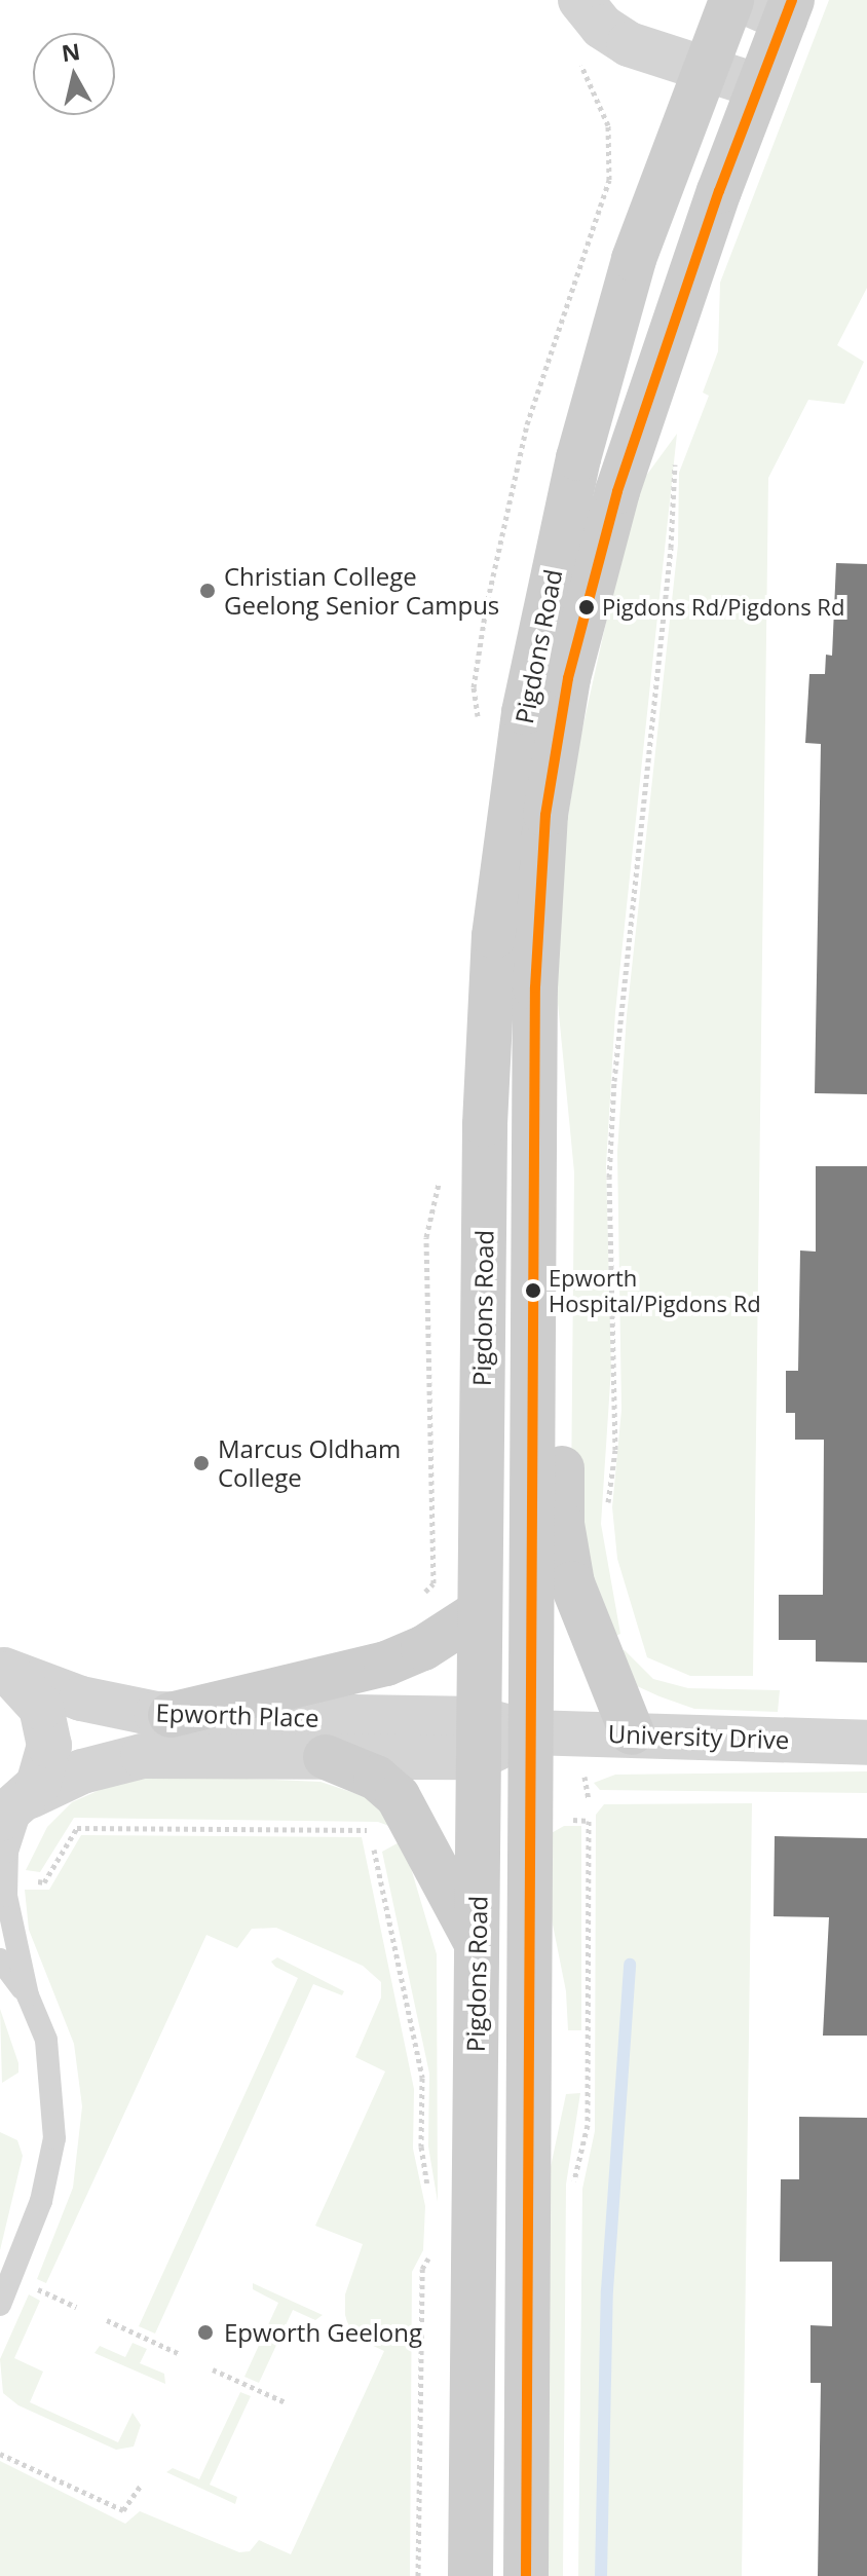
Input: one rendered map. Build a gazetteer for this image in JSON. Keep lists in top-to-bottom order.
{
  "streets": {
    "street": ["Pigdons Road", "Epworth Place", "University Drive"]
  },
  "crossings": [
    ["Pigdons Road", "Epworth Place"],
    ["Pigdons Road", "University Drive"],
    ["Epworth Place", "University Drive"]
  ],
  "places": [
    "Christian College Geelong Senior Campus",
    "Pigdons Rd/Pigdons Rd",
    "Epworth Hospital/Pigdons Rd",
    "Marcus Oldham College",
    "Epworth Geelong"
  ],
  "north": "top"
}
